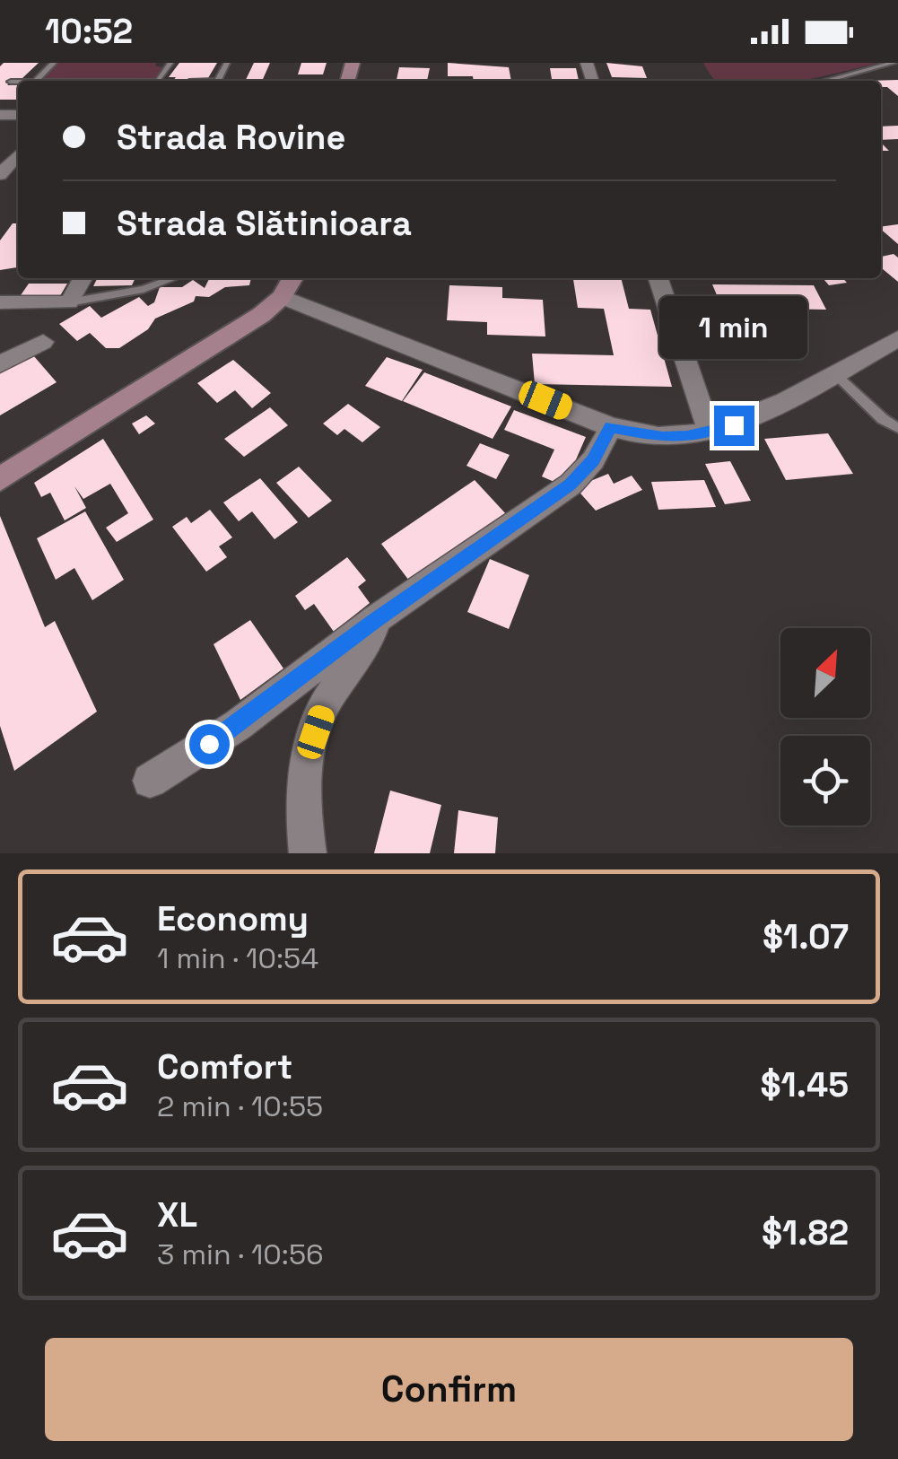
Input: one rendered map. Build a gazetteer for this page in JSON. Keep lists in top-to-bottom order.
{
  "north": "top right",
  "page": {
    "status": "10:52",
    "banner": ["Strada Rovine", "Strada Slătinioara"],
    "bubble": "1 min",
    "list": [
      {
        "name": "Economy",
        "note": "1 min · 10:54",
        "value": "$1.07"
      },
      {
        "name": "Comfort",
        "note": "2 min · 10:55",
        "value": "$1.45"
      },
      {
        "name": "XL",
        "note": "3 min · 10:56",
        "value": "$1.82"
      }
    ],
    "buttons": "Confirm"
  }
}
